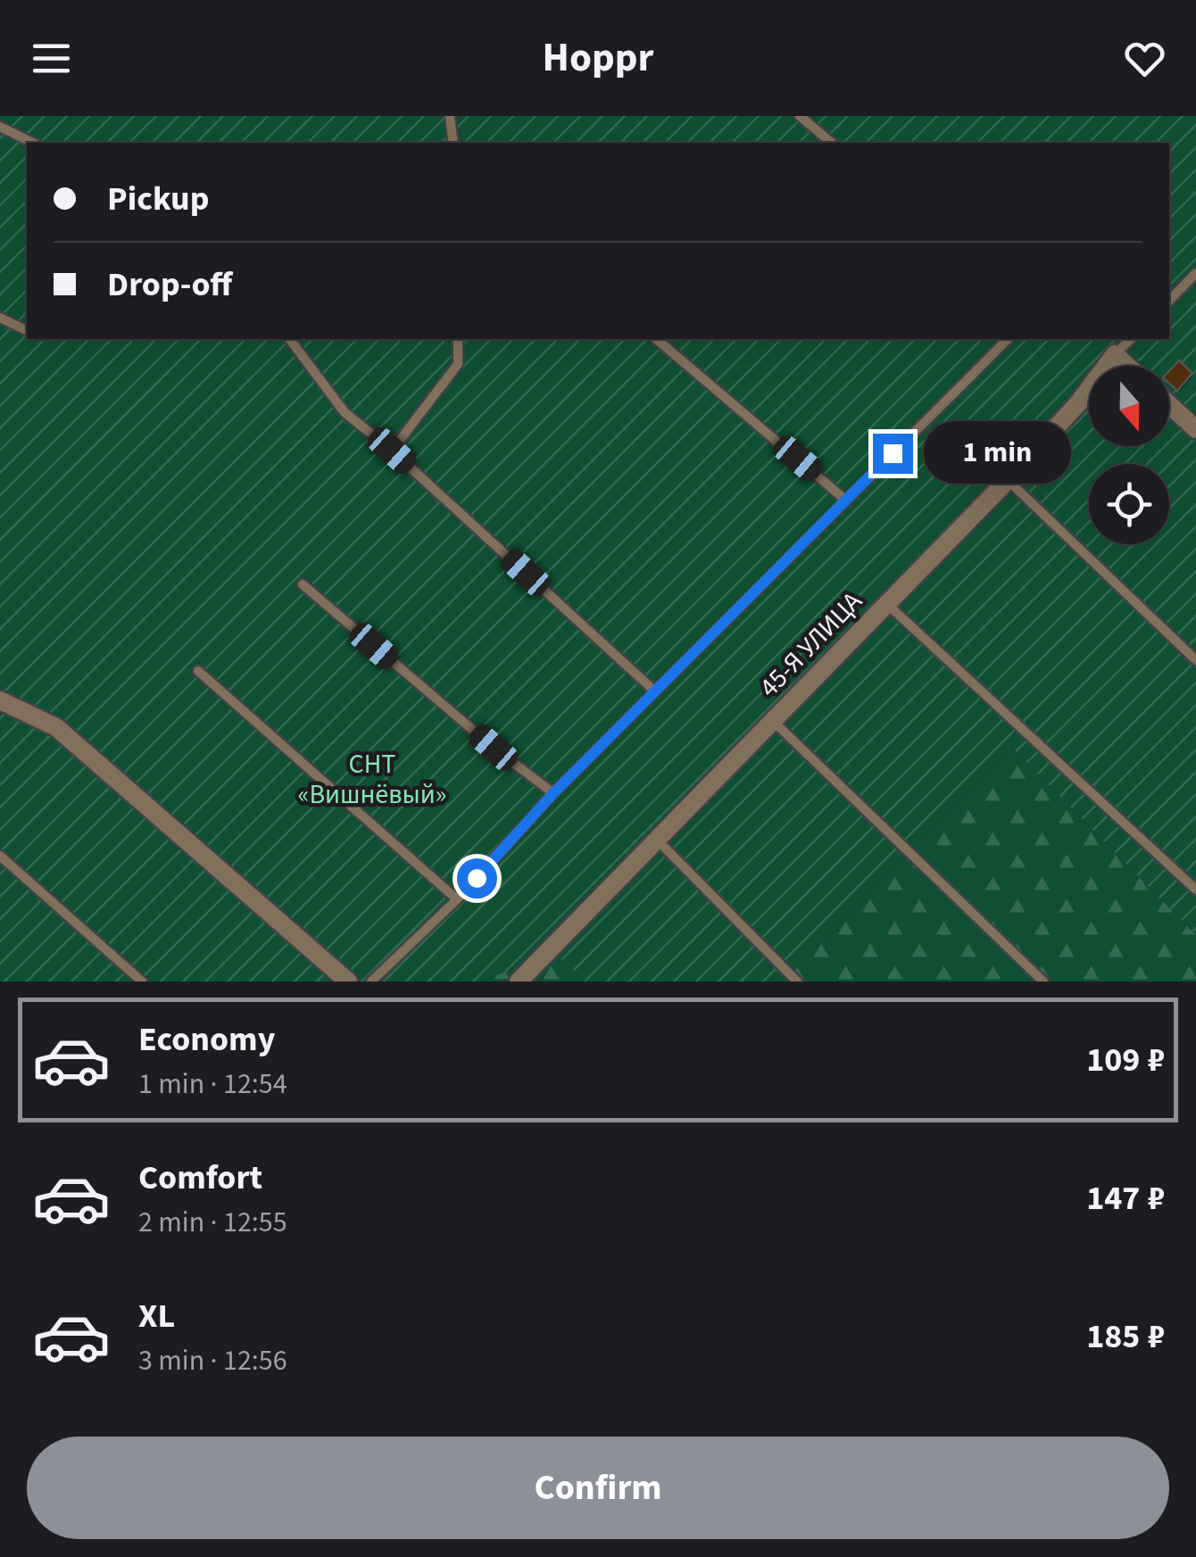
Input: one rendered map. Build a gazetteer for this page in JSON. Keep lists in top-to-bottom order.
{
  "streets": {
    "street": ["45-Я УЛИЦА"]
  },
  "parks": ["СНТ «Вишнёвый»"],
  "north": "bottom",
  "page": {
    "header": "Hoppr",
    "banner": ["Pickup", "Drop-off"],
    "bubble": "1 min",
    "list": [
      {
        "name": "Economy",
        "note": "1 min · 12:54",
        "value": "109 ₽"
      },
      {
        "name": "Comfort",
        "note": "2 min · 12:55",
        "value": "147 ₽"
      },
      {
        "name": "XL",
        "note": "3 min · 12:56",
        "value": "185 ₽"
      }
    ],
    "buttons": "Confirm"
  }
}
